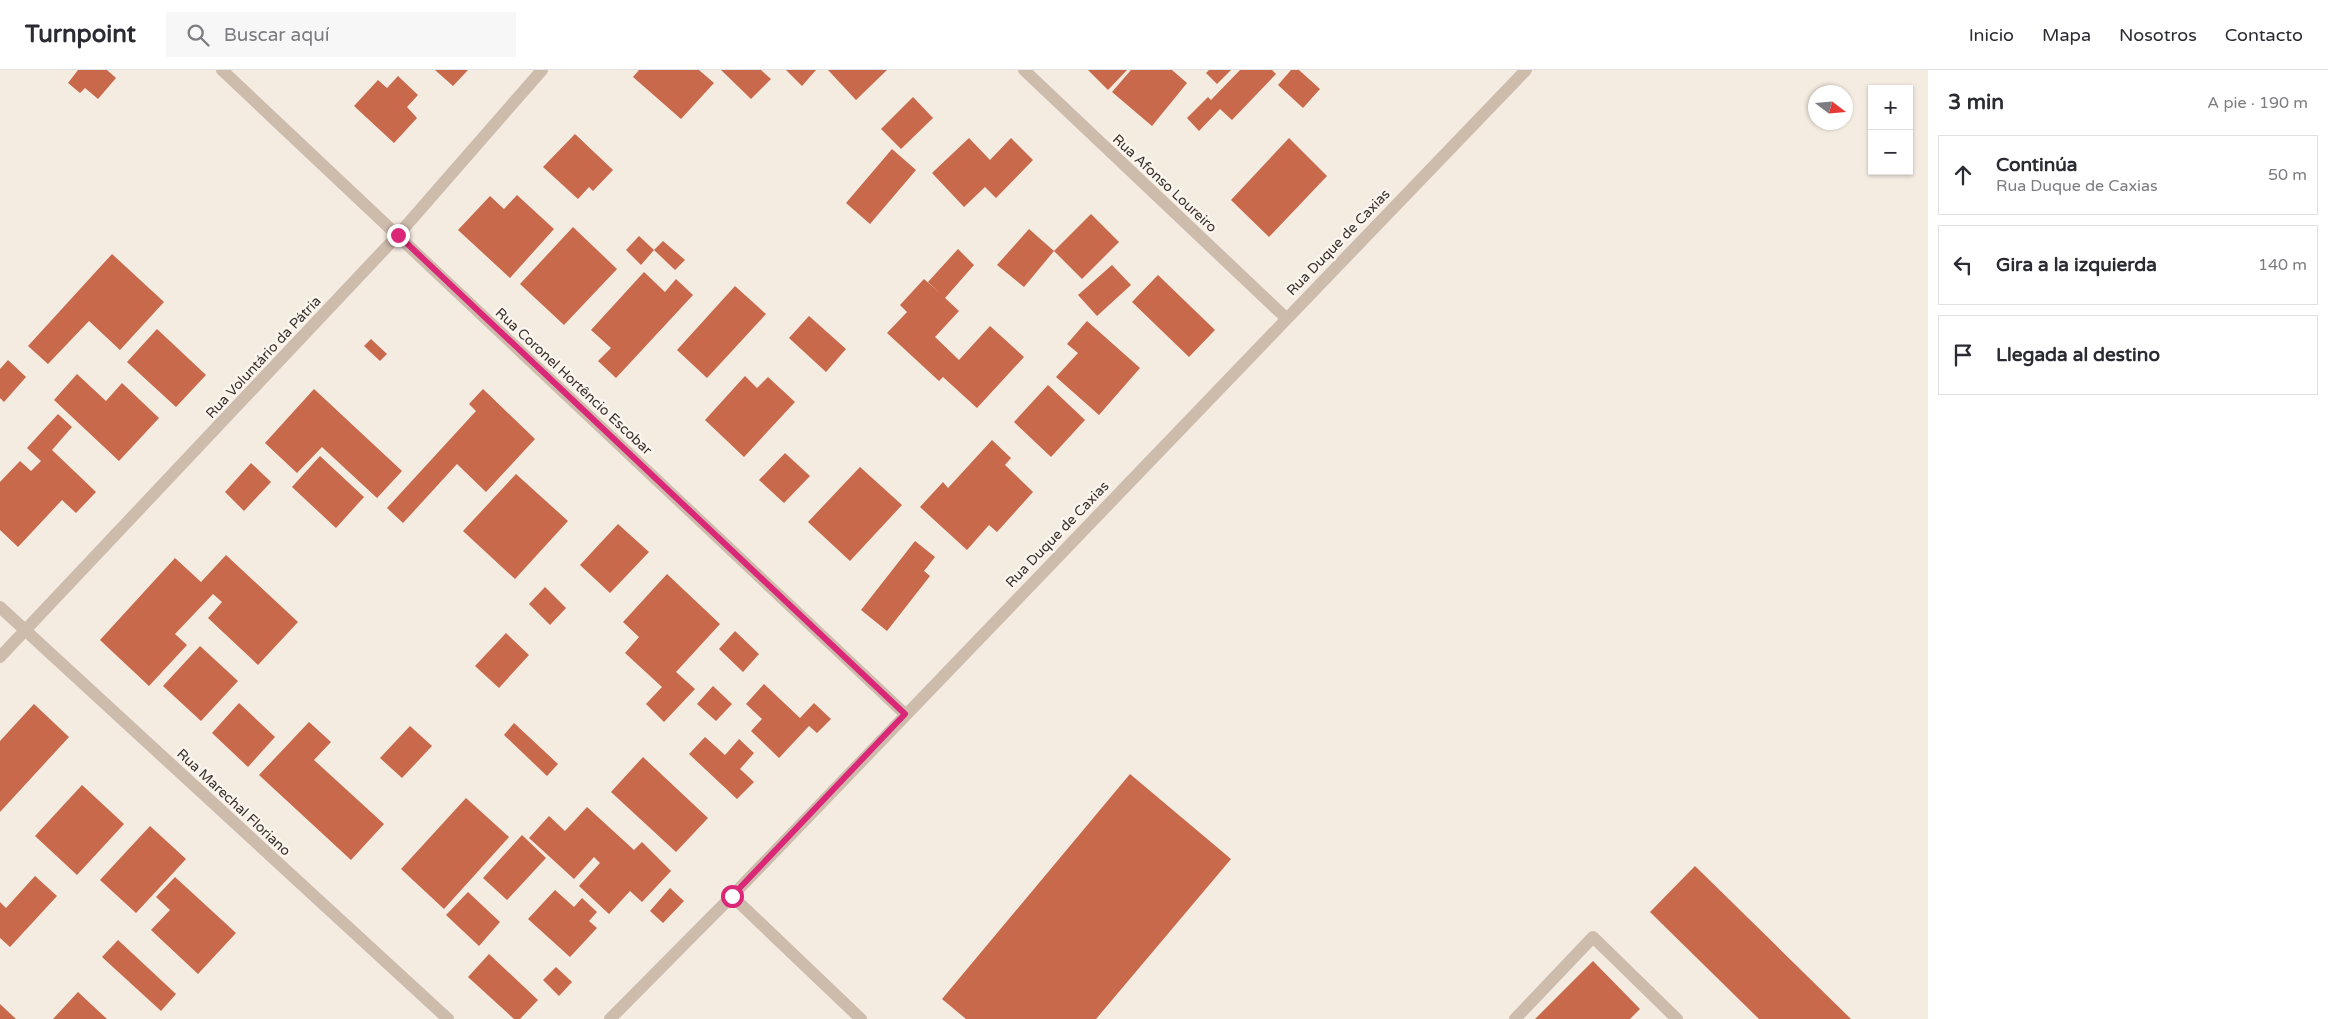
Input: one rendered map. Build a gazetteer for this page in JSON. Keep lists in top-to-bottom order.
{
  "streets": {
    "street": [
      "Rua Afonso Loureiro",
      "Rua Duque de Caxias",
      "Rua Voluntário da Pátria",
      "Rua Coronel Hortêncio Escobar",
      "Rua Marechal Floriano"
    ]
  },
  "crossings": [
    ["Rua Afonso Loureiro", "Rua Duque de Caxias"],
    ["Rua Duque de Caxias", "Rua Coronel Hortêncio Escobar"],
    ["Rua Voluntário da Pátria", "Rua Coronel Hortêncio Escobar"],
    ["Rua Voluntário da Pátria", "Rua Marechal Floriano"]
  ],
  "north": "right",
  "page": {
    "header": "Turnpoint",
    "search": "Buscar aquí",
    "nav": [
      "Inicio",
      "Mapa",
      "Nosotros",
      "Contacto"
    ],
    "heading": ["3 min", "A pie · 190 m"],
    "map_buttons": ["+", "−"],
    "list": [
      ["Continúa", "Rua Duque de Caxias", "50 m"],
      ["Gira a la izquierda", "140 m"],
      "Llegada al destino"
    ]
  }
}
